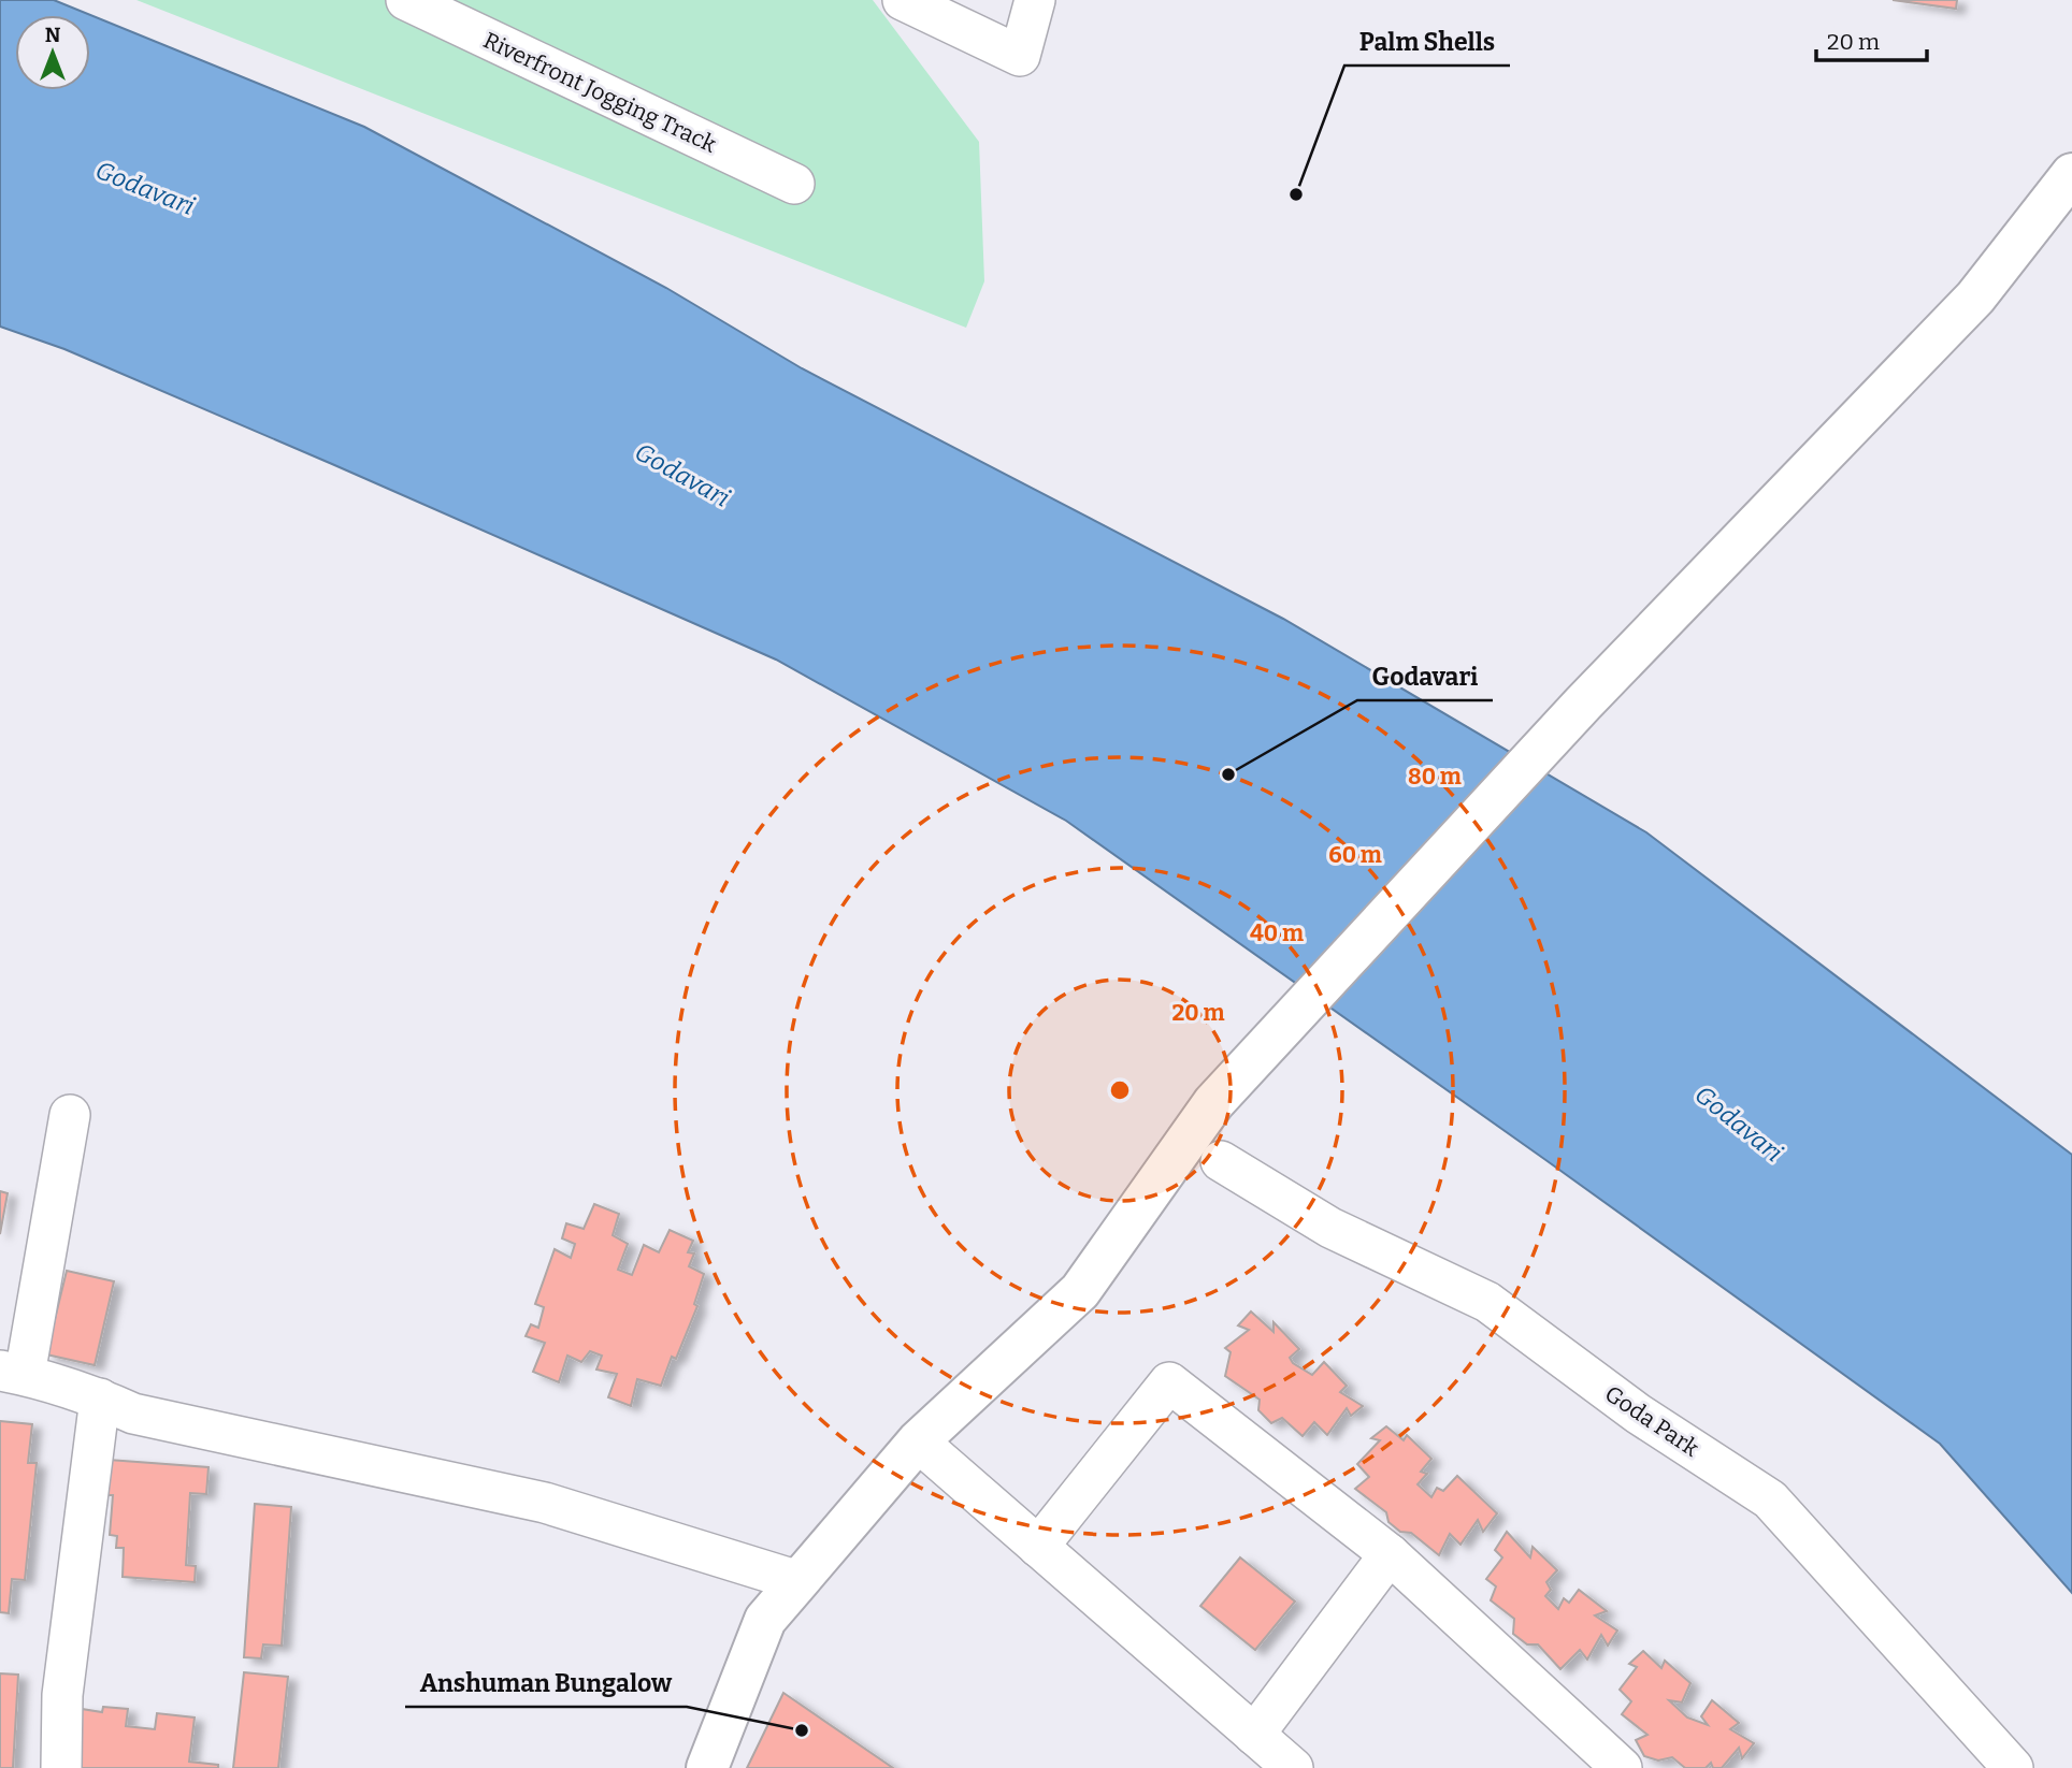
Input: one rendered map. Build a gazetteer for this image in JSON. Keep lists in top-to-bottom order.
{
  "streets": {
    "street": ["Riverfront Jogging Track", "Goda Park"]
  },
  "water": ["Godavari"],
  "places": ["Palm Shells", "Godavari", "Anshuman Bungalow"],
  "scale_bar": "20 m",
  "north": "top",
  "rings": [
    "80 m",
    "60 m",
    "40 m",
    "20 m"
  ]
}
